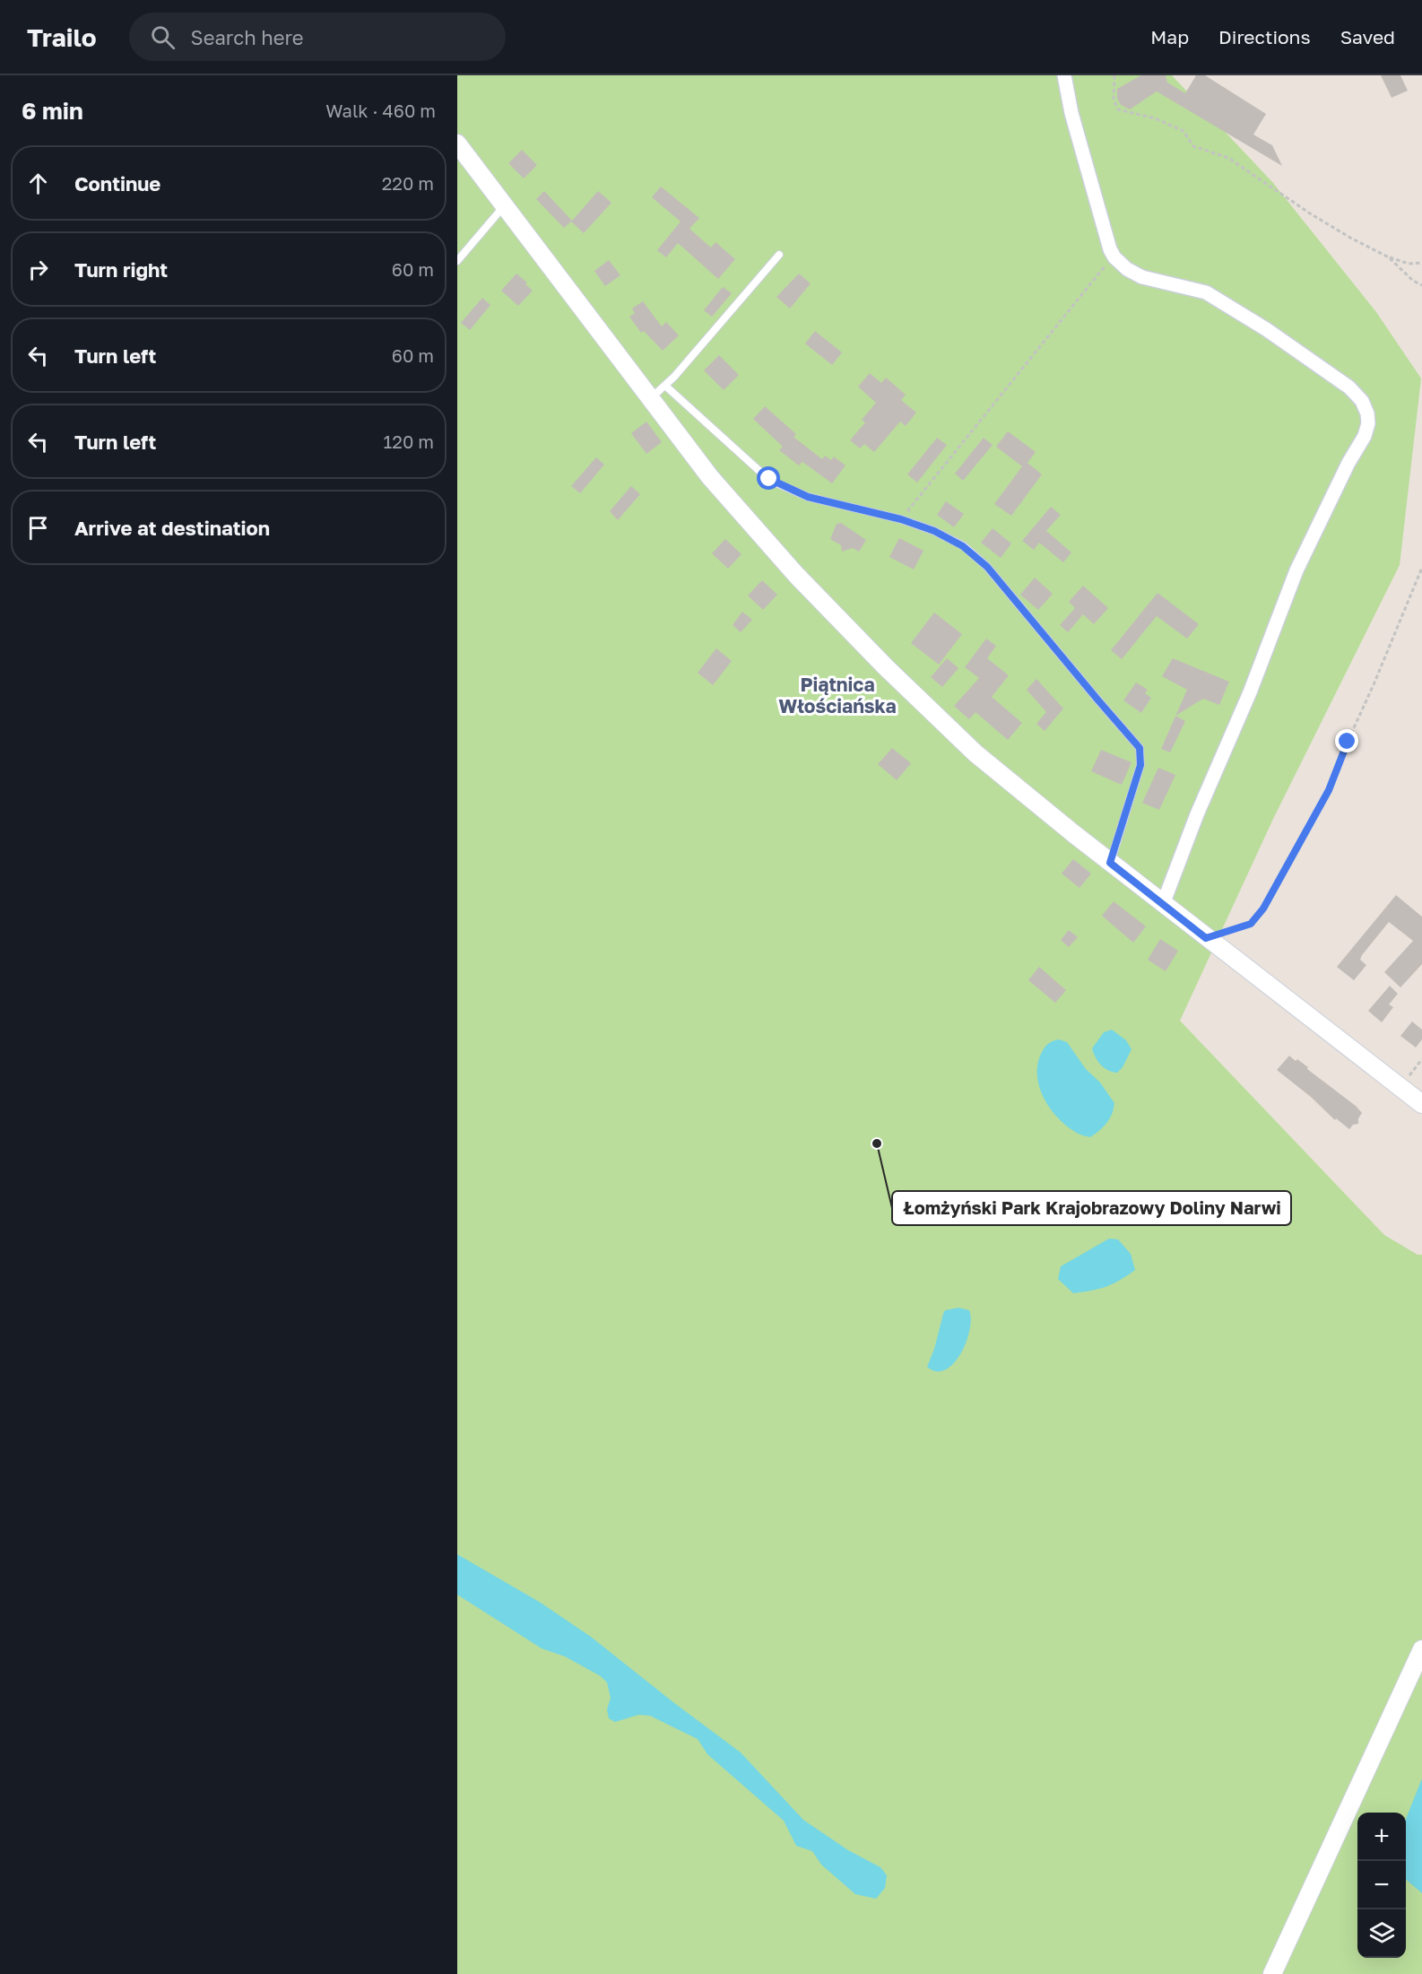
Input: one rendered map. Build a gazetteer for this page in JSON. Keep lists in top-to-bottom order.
{
  "districts": ["Piątnica Włościańska"],
  "places": ["Łomżyński Park Krajobrazowy Doliny Narwi"],
  "page": {
    "header": "Trailo",
    "search": "Search here",
    "nav": ["Map", "Directions", "Saved"],
    "heading": ["6 min", "Walk · 460 m"],
    "list": [
      ["Continue", "220 m"],
      ["Turn right", "60 m"],
      ["Turn left", "60 m"],
      ["Turn left", "120 m"],
      "Arrive at destination"
    ],
    "map_buttons": ["+", "−"]
  }
}
